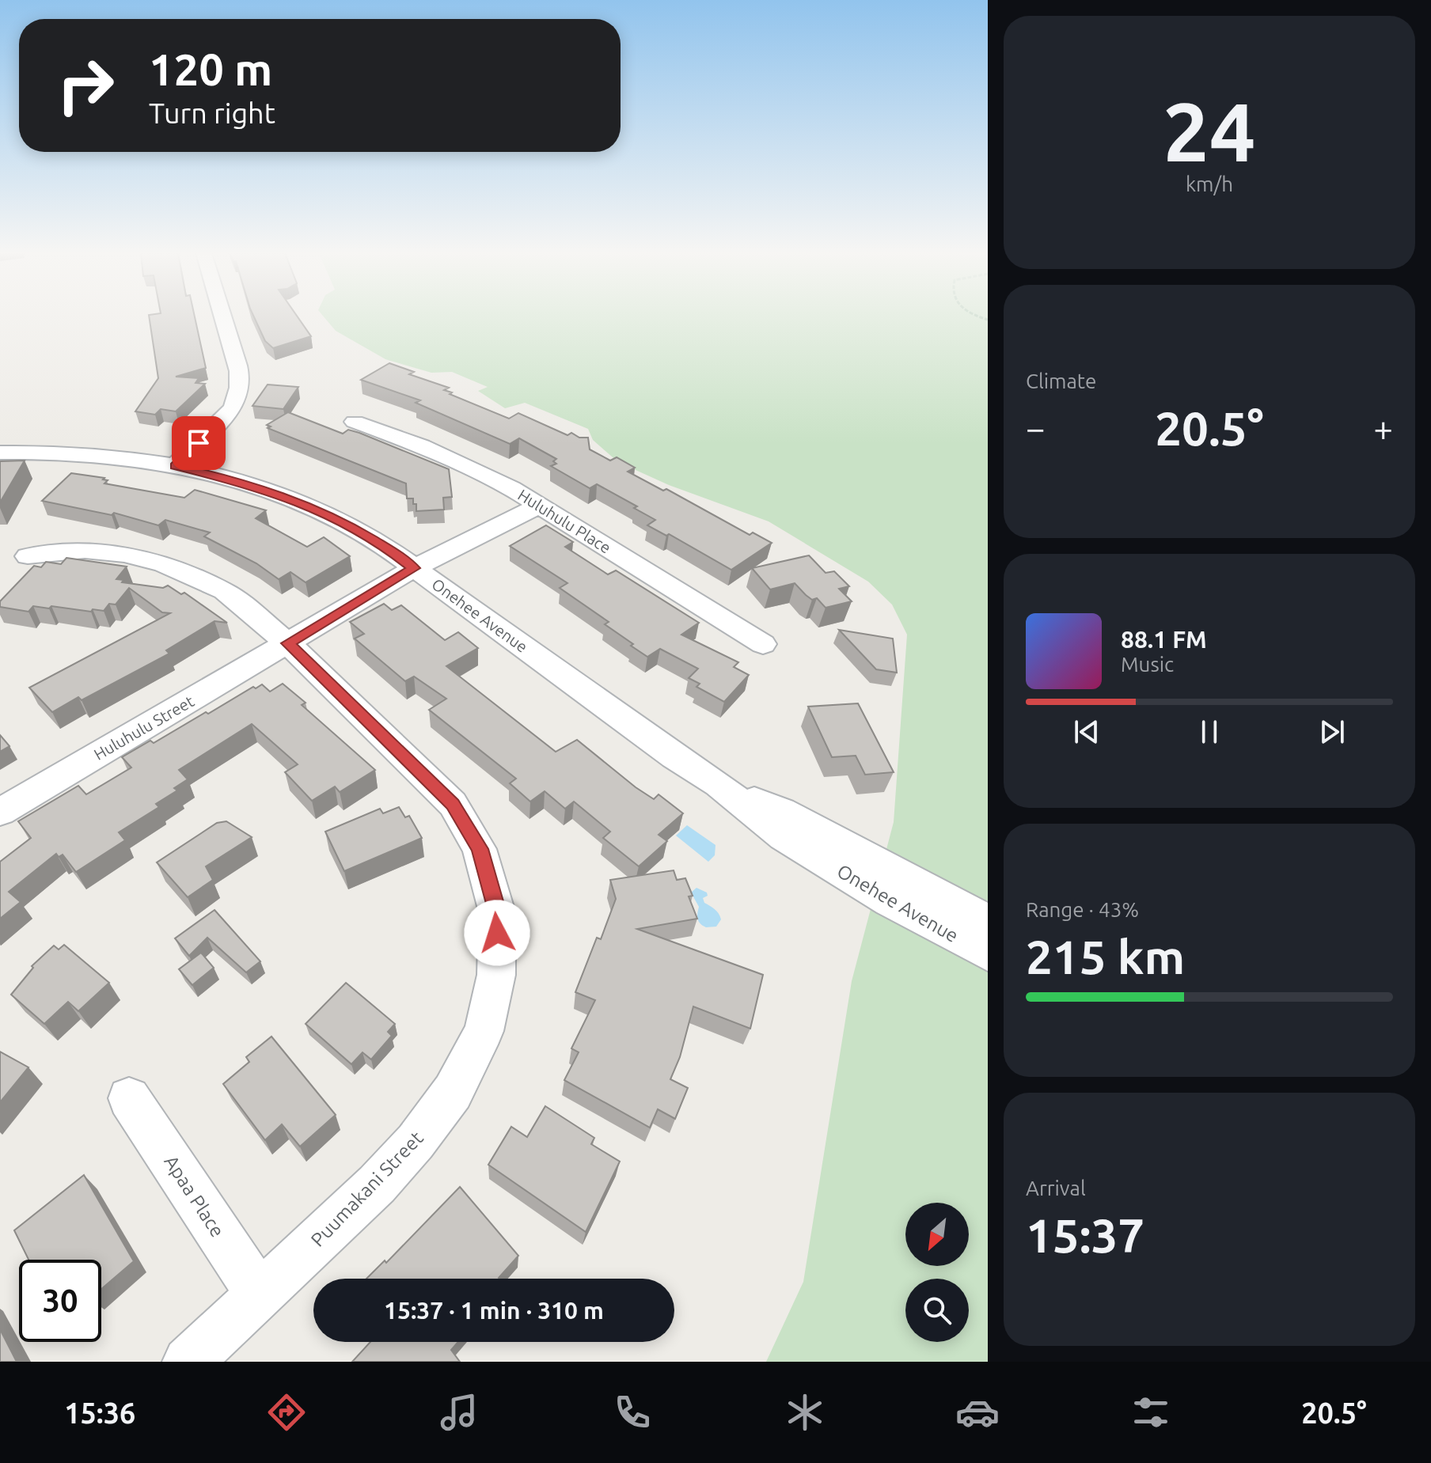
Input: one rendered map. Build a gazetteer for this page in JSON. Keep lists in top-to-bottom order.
{
  "streets": {
    "street": [
      "Huluhulu Place",
      "Onehee Avenue",
      "Huluhulu Street",
      "Puumakani Street",
      "Apaa Place"
    ]
  },
  "crossings": [
    ["Huluhulu Place", "Huluhulu Street"],
    ["Onehee Avenue", "Huluhulu Street"],
    ["Huluhulu Street", "Puumakani Street"],
    ["Puumakani Street", "Apaa Place"]
  ],
  "north": "bottom left",
  "page": {
    "tile": [
      ["24", "km/h"],
      "Climate",
      ["Range · 43%", "215 km"],
      ["Arrival", "15:37"]
    ],
    "turn": ["120 m", "Turn right"],
    "heat": ["−", "20.5°", "+"],
    "song": ["88.1 FM", "Music"],
    "limit": "30",
    "trip": "15:37 · 1 min · 310 m",
    "tabs": ["15:36", "20.5°"]
  }
}
